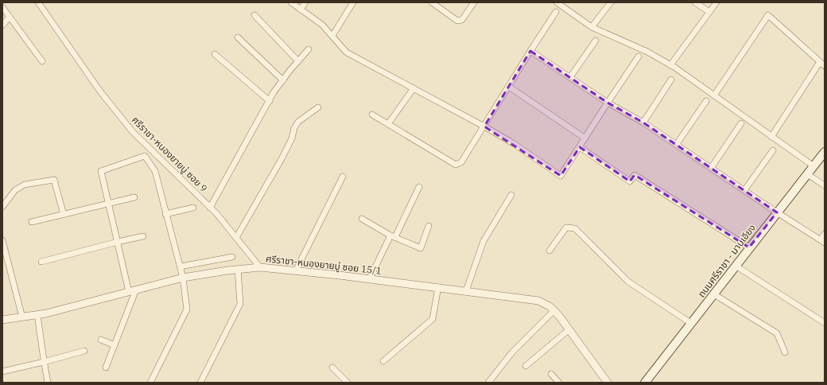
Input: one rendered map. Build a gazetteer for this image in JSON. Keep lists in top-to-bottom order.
{
  "streets": {
    "main road": ["ถนนศรีราชา - มาบเอียง"],
    "street": ["ศรีราชา-หนองยายบู่ ซอย 9", "ศรีราชา-หนองยายบู่ ซอย 15/1"]
  },
  "crossings": [
    ["ศรีราชา-หนองยายบู่ ซอย 9", "ศรีราชา-หนองยายบู่ ซอย 15/1"]
  ]
}
